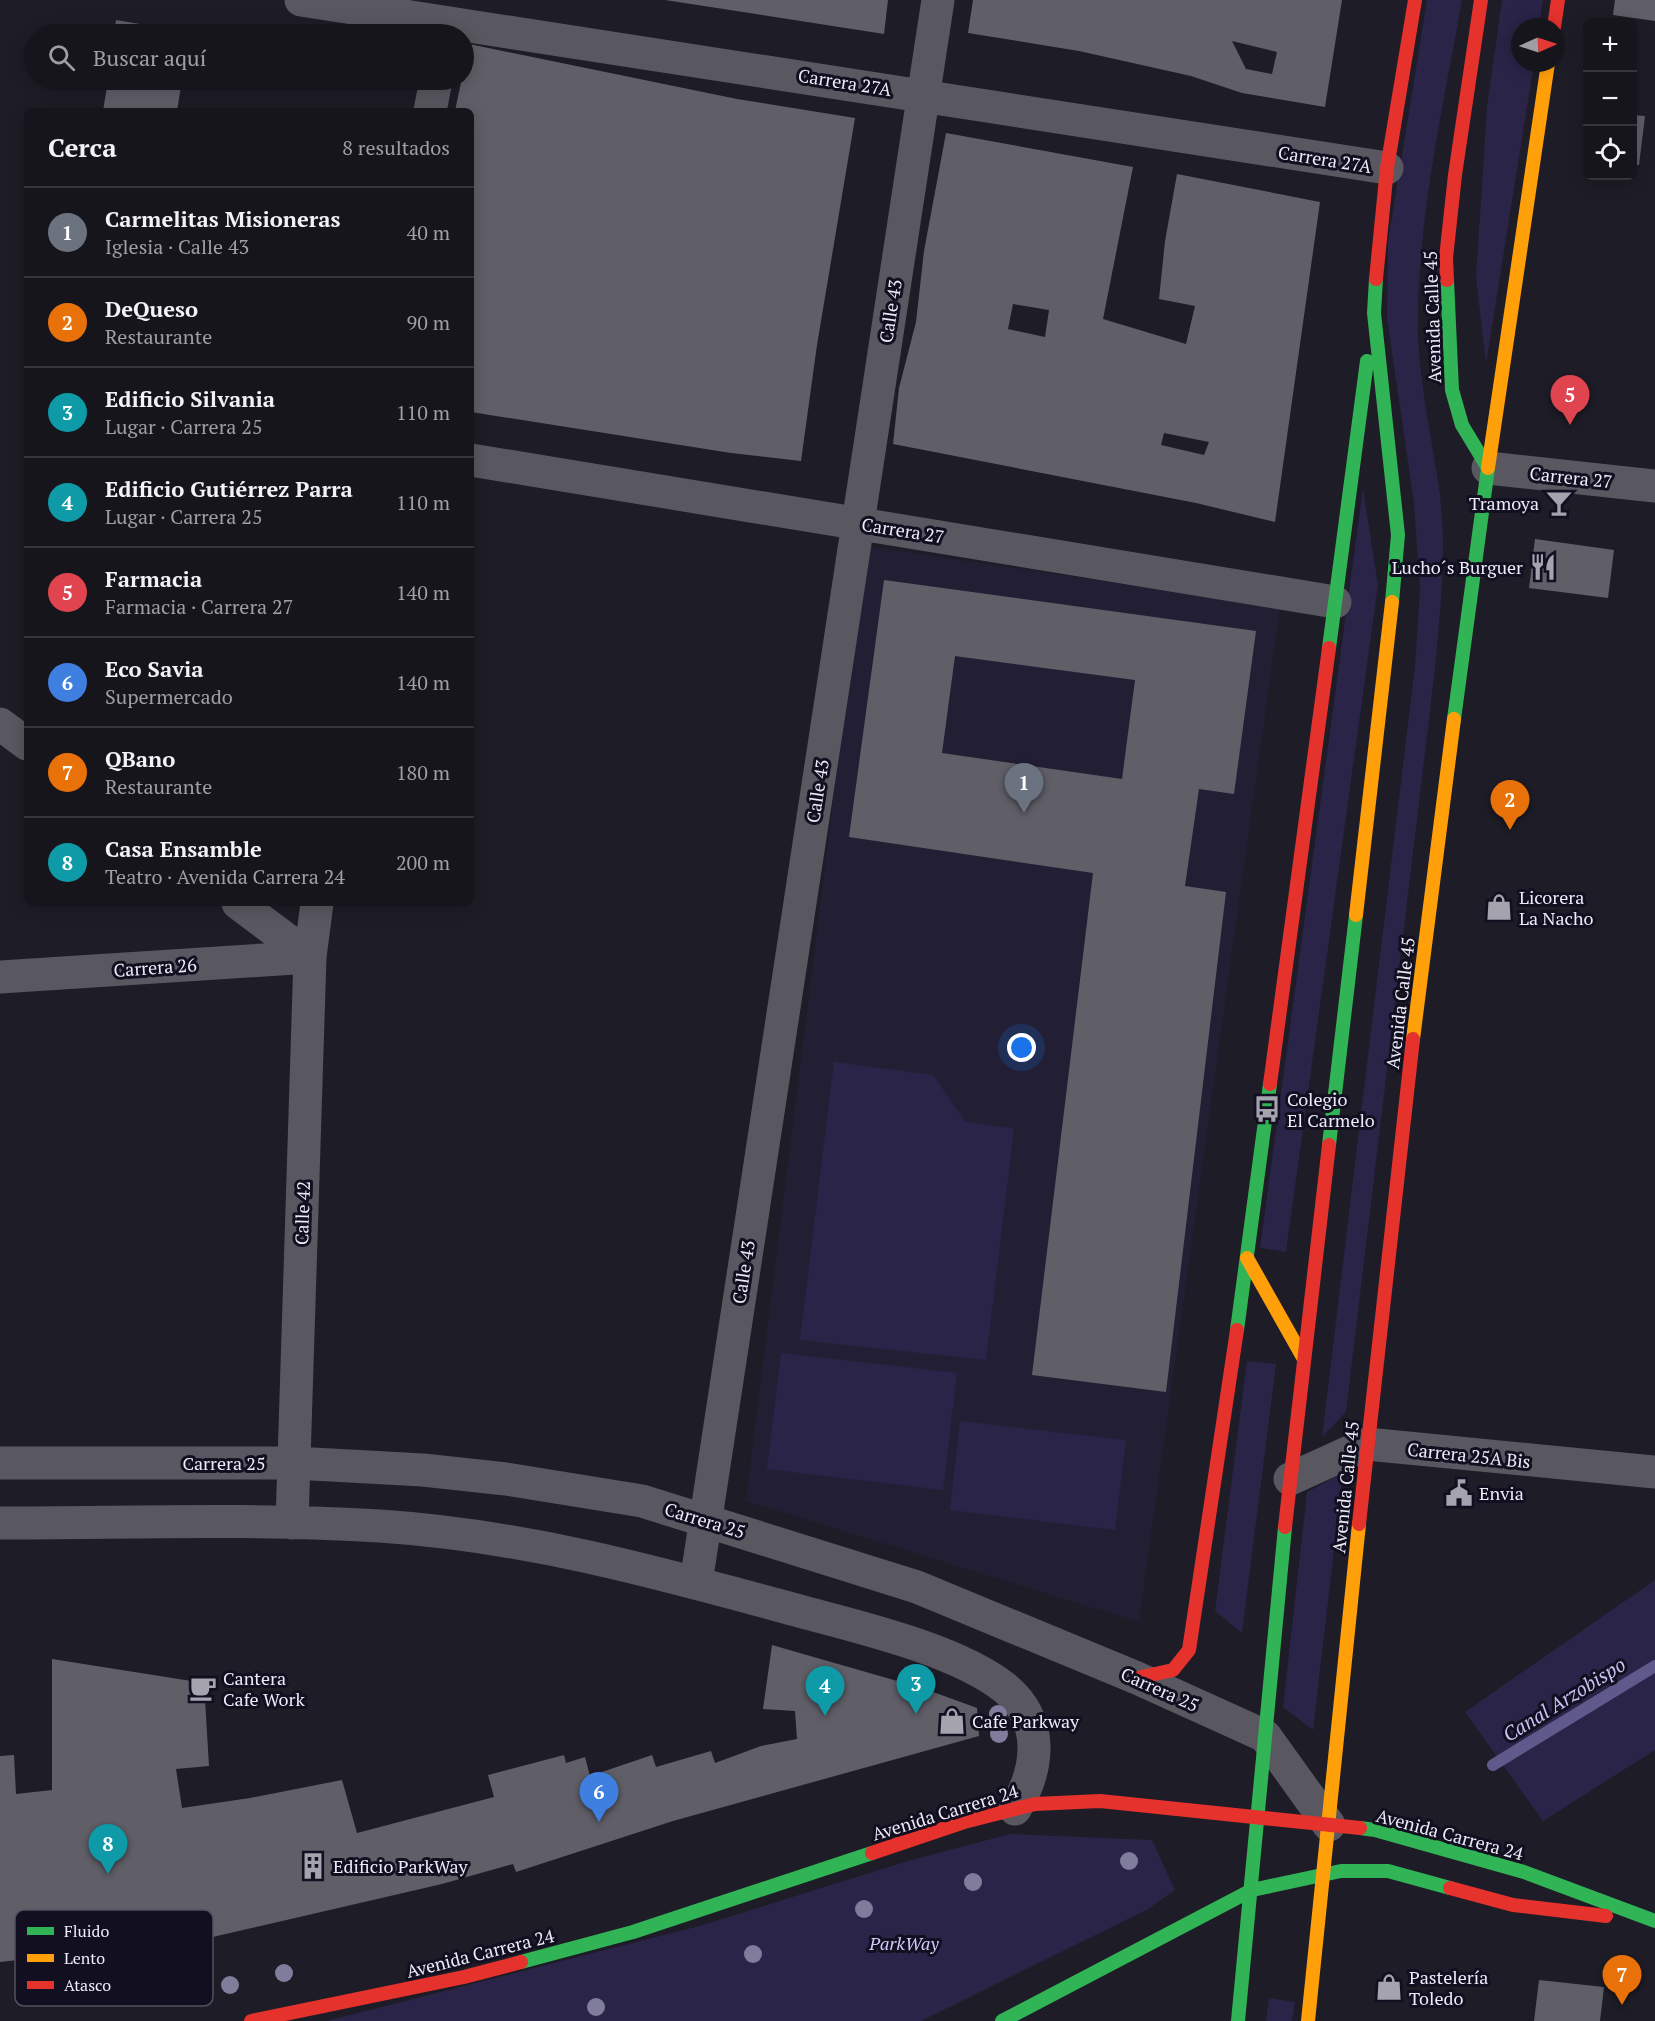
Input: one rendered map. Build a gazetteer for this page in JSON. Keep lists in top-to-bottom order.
{
  "streets": {
    "main road": ["Avenida Calle 45", "Avenida Carrera 24"],
    "street": [
      "Carrera 27A",
      "Calle 43",
      "Carrera 27",
      "Carrera 26",
      "Calle 42",
      "Carrera 25A Bis",
      "Carrera 25"
    ]
  },
  "crossings": [
    ["Carrera 27A", "Calle 43"],
    ["Calle 43", "Carrera 27"],
    ["Calle 43", "Carrera 25"],
    ["Avenida Calle 45", "Carrera 27"],
    ["Avenida Calle 45", "Carrera 25A Bis"],
    ["Avenida Calle 45", "Carrera 25"],
    ["Avenida Calle 45", "Avenida Carrera 24"],
    ["Carrera 26", "Calle 42"],
    ["Calle 42", "Carrera 25"],
    ["Carrera 25", "Avenida Carrera 24"]
  ],
  "water": ["Canal Arzobispo"],
  "parks": ["ParkWay"],
  "places": {
    "bar": ["Tramoya"],
    "restaurant": ["Lucho´s Burguer"],
    "shop": ["Licorera La Nacho", "Cafe Parkway", "Pastelería Toledo"],
    "bus stop": ["Colegio El Carmelo"],
    "public building": ["Envia"],
    "cafe": ["Cantera Cafe Work"],
    "building": ["Edificio ParkWay"]
  },
  "legend": ["Fluido", "Lento", "Atasco"],
  "north": "right",
  "page": {
    "map_buttons": ["+", "−"],
    "search": "Buscar aquí",
    "heading": ["Cerca", "8 resultados"],
    "list": [
      {
        "mark": "1",
        "name": "Carmelitas Misioneras",
        "note": "Iglesia · Calle 43",
        "value": "40 m"
      },
      {
        "mark": "2",
        "name": "DeQueso",
        "note": "Restaurante",
        "value": "90 m"
      },
      {
        "mark": "3",
        "name": "Edificio Silvania",
        "note": "Lugar · Carrera 25",
        "value": "110 m"
      },
      {
        "mark": "4",
        "name": "Edificio Gutiérrez Parra",
        "note": "Lugar · Carrera 25",
        "value": "110 m"
      },
      {
        "mark": "5",
        "name": "Farmacia",
        "note": "Farmacia · Carrera 27",
        "value": "140 m"
      },
      {
        "mark": "6",
        "name": "Eco Savia",
        "note": "Supermercado",
        "value": "140 m"
      },
      {
        "mark": "7",
        "name": "QBano",
        "note": "Restaurante",
        "value": "180 m"
      },
      {
        "mark": "8",
        "name": "Casa Ensamble",
        "note": "Teatro · Avenida Carrera 24",
        "value": "200 m"
      }
    ],
    "pins": [
      "5",
      "1",
      "2",
      "3",
      "4",
      "6",
      "8",
      "7"
    ]
  }
}
